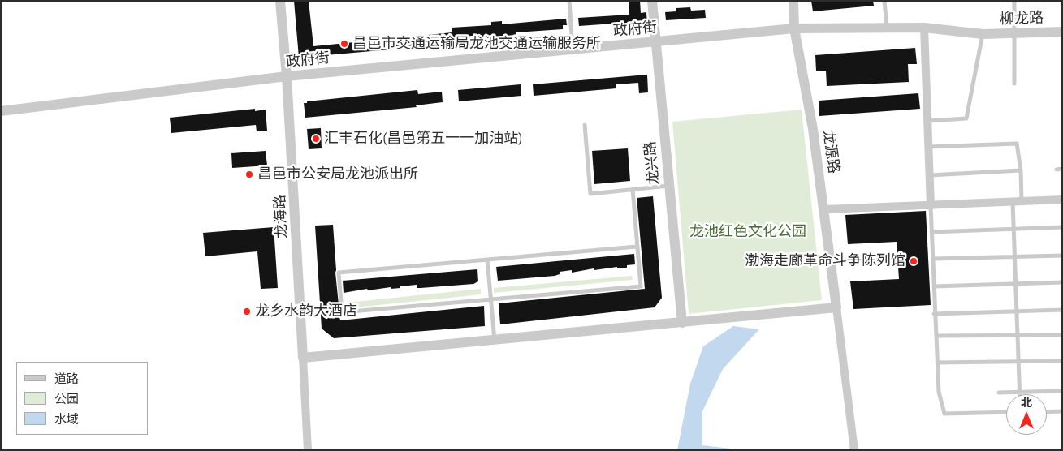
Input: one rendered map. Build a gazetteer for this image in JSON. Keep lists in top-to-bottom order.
{
  "streets": {
    "street": [
      "柳龙路",
      "政府街",
      "龙源路",
      "龙兴路",
      "龙海路"
    ]
  },
  "crossings": [
    ["柳龙路", "政府街"],
    ["政府街", "龙源路"],
    ["政府街", "龙兴路"],
    ["政府街", "龙海路"]
  ],
  "parks": ["龙池红色文化公园"],
  "places": [
    "昌邑市交通运输局龙池交通运输服务所",
    "汇丰石化(昌邑第五一一加油站)",
    "昌邑市公安局龙池派出所",
    "渤海走廊革命斗争陈列馆",
    "龙乡水韵大酒店"
  ],
  "legend": ["道路", "公园", "水域"],
  "north": "top"
}
